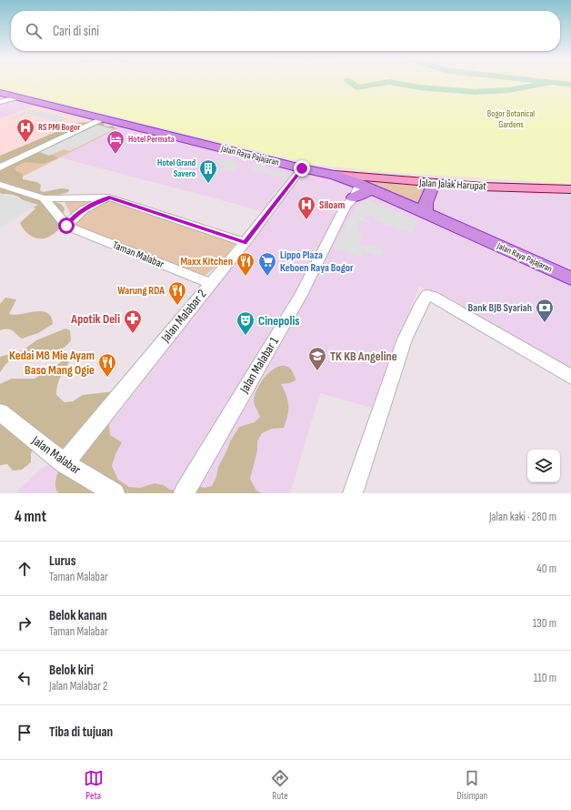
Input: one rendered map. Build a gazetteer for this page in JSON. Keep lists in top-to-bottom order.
{
  "streets": {
    "highway": ["Jalan Raya Pajajaran"],
    "main road": ["Jalan Jalak Harupat"],
    "street": [
      "Taman Malabar",
      "Jalan Malabar 2",
      "Jalan Malabar 1",
      "Jalan Malabar"
    ]
  },
  "crossings": [
    ["Jalan Raya Pajajaran", "Jalan Jalak Harupat"],
    ["Jalan Raya Pajajaran", "Jalan Malabar 2"],
    ["Jalan Raya Pajajaran", "Jalan Malabar 1"],
    ["Taman Malabar", "Jalan Malabar 2"],
    ["Jalan Malabar 2", "Jalan Malabar"]
  ],
  "parks": ["Bogor Botanical Gardens"],
  "places": {
    "hospital": ["RS PMI Bogor", "Siloam"],
    "hotel": ["Hotel Permata"],
    "building": ["Hotel Grand Savero"],
    "restaurant": ["Maxx Kitchen", "Warung RDA", "Kedai M8 Mie Ayam Baso Mang Ogie"],
    "supermarket": ["Lippo Plaza Keboen Raya Bogor"],
    "bank": ["Bank BJB Syariah"],
    "pharmacy": ["Apotik Deli"],
    "theatre": ["Cinepolis"],
    "school or university": ["TK KB Angeline"]
  },
  "page": {
    "search": "Cari di sini",
    "heading": ["4 mnt", "Jalan kaki · 280 m"],
    "list": [
      ["Lurus", "Taman Malabar", "40 m"],
      ["Belok kanan", "Taman Malabar", "130 m"],
      ["Belok kiri", "Jalan Malabar 2", "110 m"],
      "Tiba di tujuan"
    ],
    "nav": ["Peta", "Rute", "Disimpan"]
  }
}
